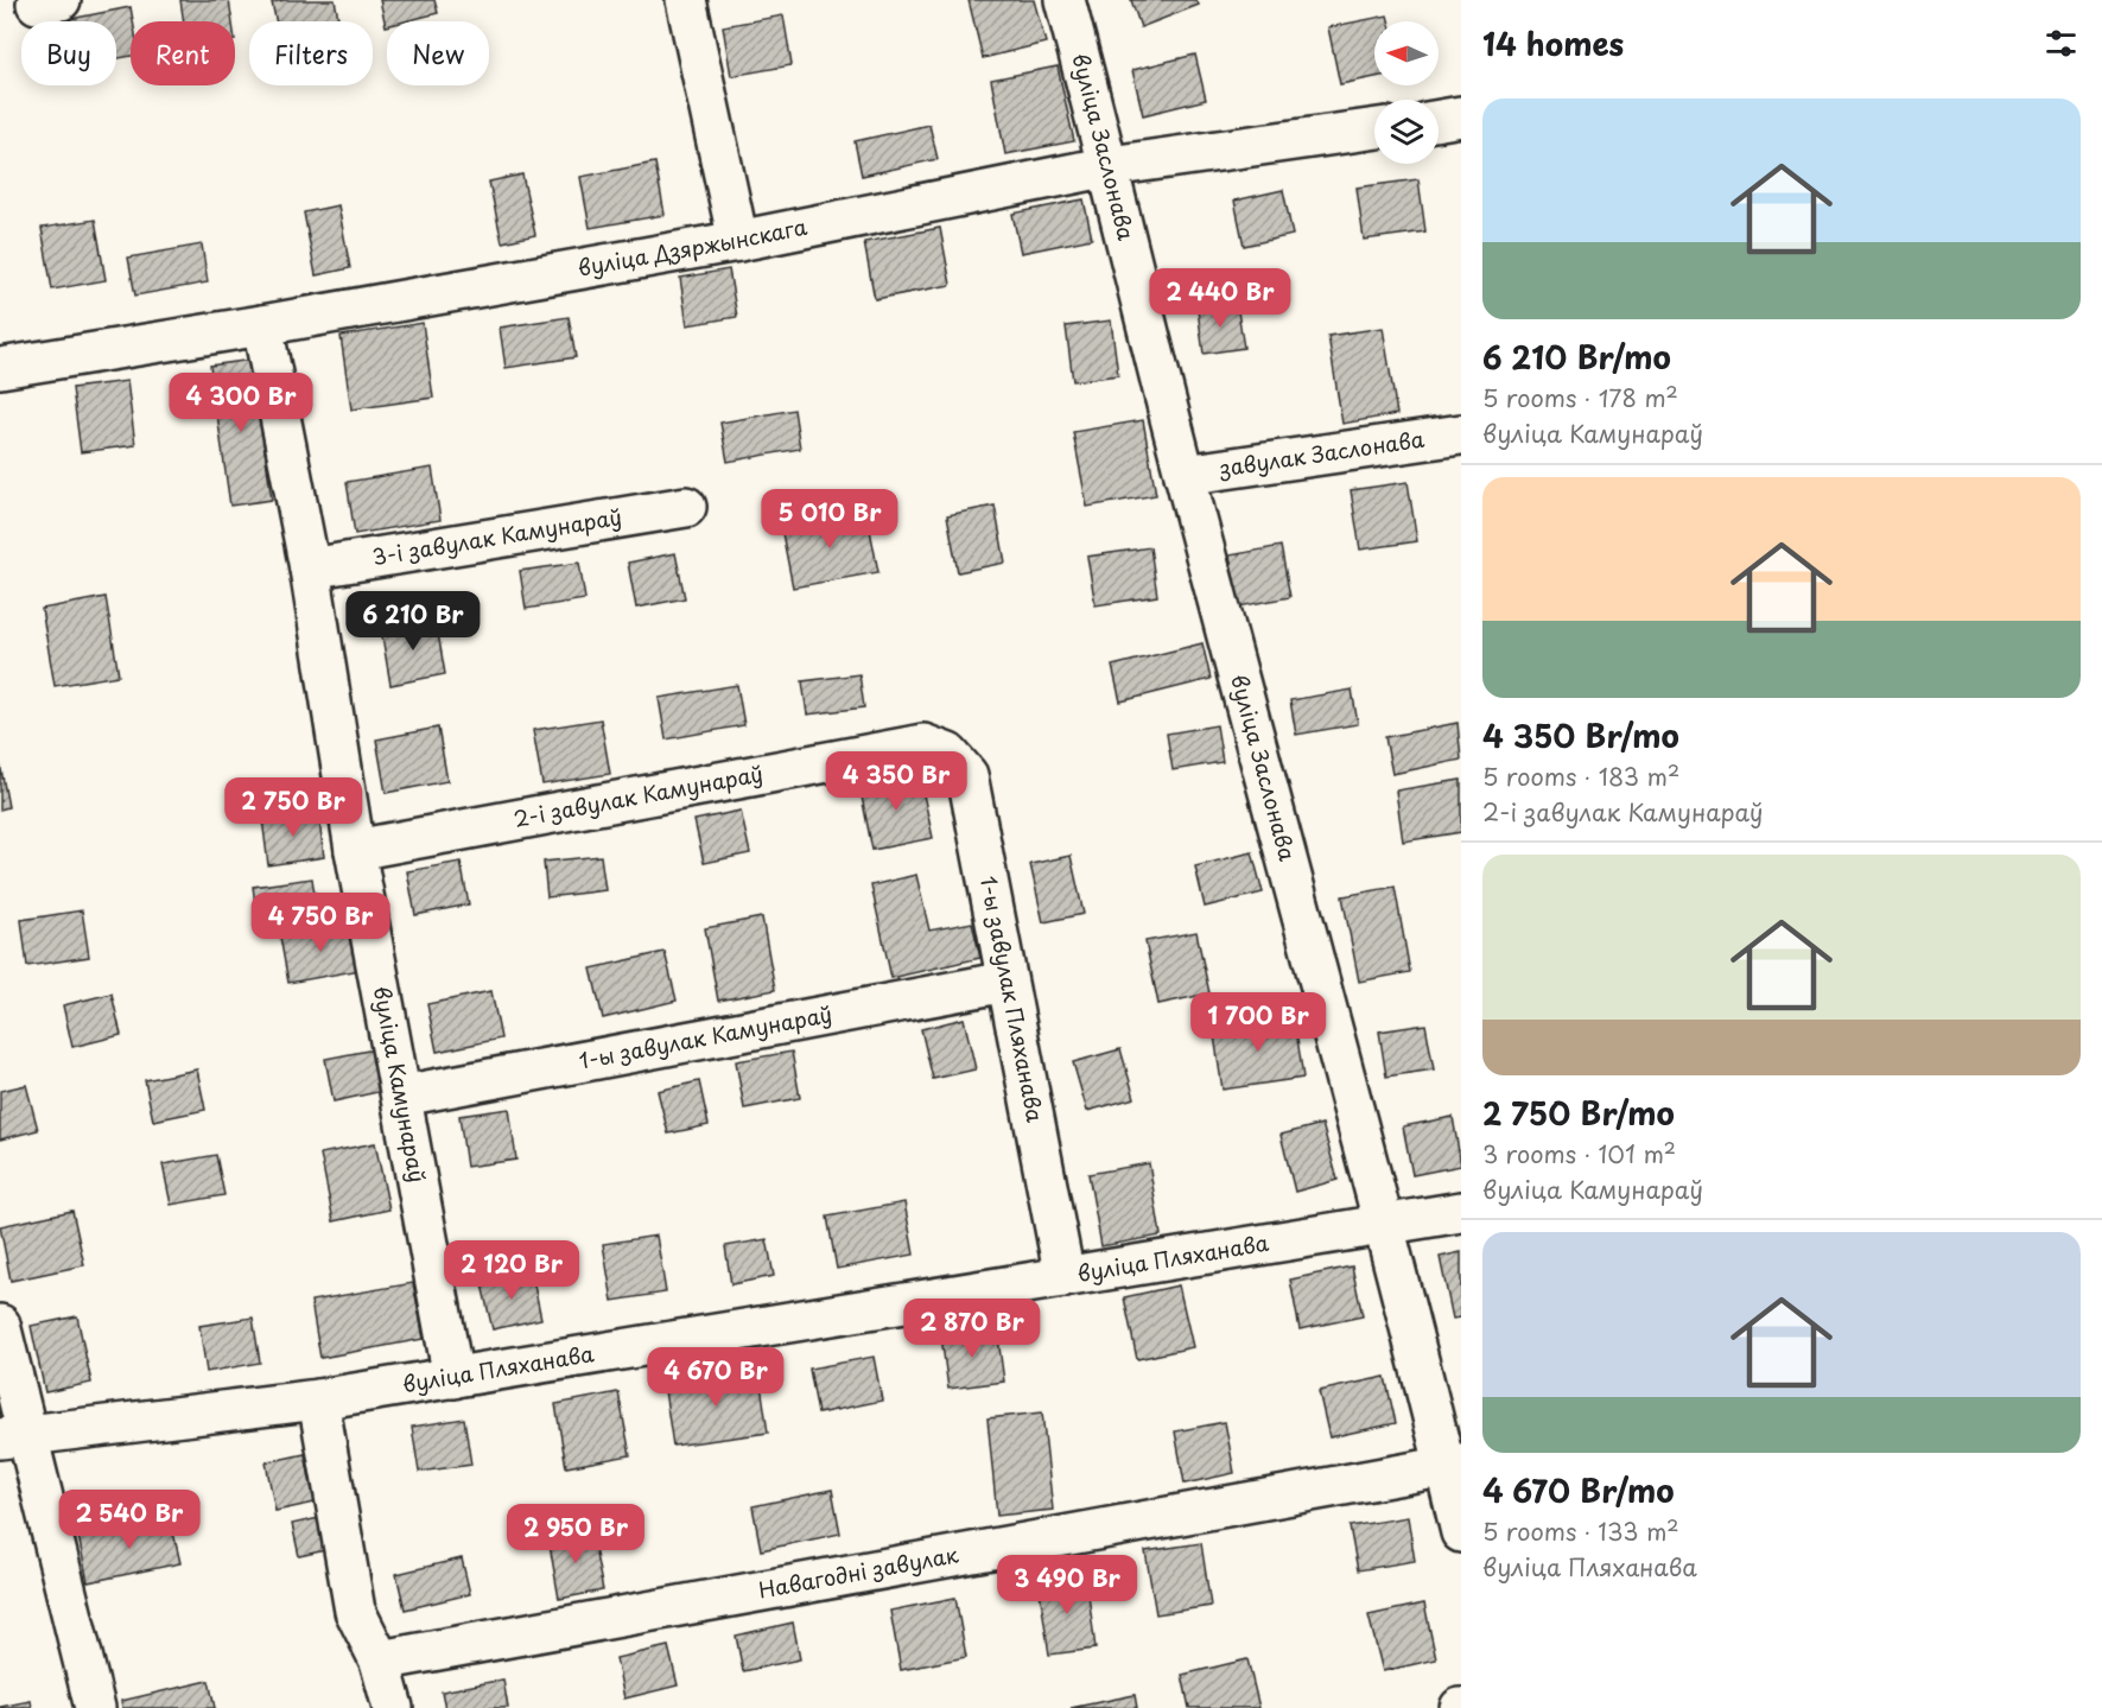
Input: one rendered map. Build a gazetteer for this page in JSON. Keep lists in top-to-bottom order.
{
  "streets": {
    "street": [
      "вуліца Заслонава",
      "вуліца Дзяржынскага",
      "завулак Заслонава",
      "3-і завулак Камунараў",
      "2-і завулак Камунараў",
      "1-ы завулак Пляханава",
      "1-ы завулак Камунараў",
      "вуліца Камунараў",
      "вуліца Пляханава",
      "Навагодні завулак"
    ]
  },
  "crossings": [
    ["вуліца Заслонава", "вуліца Дзяржынскага"],
    ["вуліца Заслонава", "завулак Заслонава"],
    ["вуліца Заслонава", "вуліца Пляханава"],
    ["вуліца Заслонава", "Навагодні завулак"],
    ["вуліца Дзяржынскага", "вуліца Камунараў"],
    ["3-і завулак Камунараў", "вуліца Камунараў"],
    ["2-і завулак Камунараў", "1-ы завулак Пляханава"],
    ["2-і завулак Камунараў", "вуліца Камунараў"],
    ["1-ы завулак Пляханава", "1-ы завулак Камунараў"],
    ["1-ы завулак Пляханава", "вуліца Пляханава"],
    ["1-ы завулак Камунараў", "вуліца Камунараў"],
    ["вуліца Камунараў", "вуліца Пляханава"]
  ],
  "north": "left",
  "page": {
    "heading": "14 homes",
    "chip": [
      "Buy",
      "Rent",
      "Filters",
      "New"
    ],
    "list": [
      {
        "name": "6 210 Br/mo",
        "note": "5 rooms · 178 m² · вуліца Камунараў"
      },
      {
        "name": "4 350 Br/mo",
        "note": "5 rooms · 183 m² · 2-і завулак Камунараў"
      },
      {
        "name": "2 750 Br/mo",
        "note": "3 rooms · 101 m² · вуліца Камунараў"
      },
      {
        "name": "4 670 Br/mo",
        "note": "5 rooms · 133 m² · вуліца Пляханава"
      }
    ],
    "price": [
      "2 440 Br",
      "4 300 Br",
      "5 010 Br",
      "6 210 Br",
      "4 350 Br",
      "2 750 Br",
      "4 750 Br",
      "1 700 Br",
      "2 120 Br",
      "2 870 Br",
      "4 670 Br",
      "2 540 Br",
      "2 950 Br",
      "3 490 Br"
    ]
  }
}
